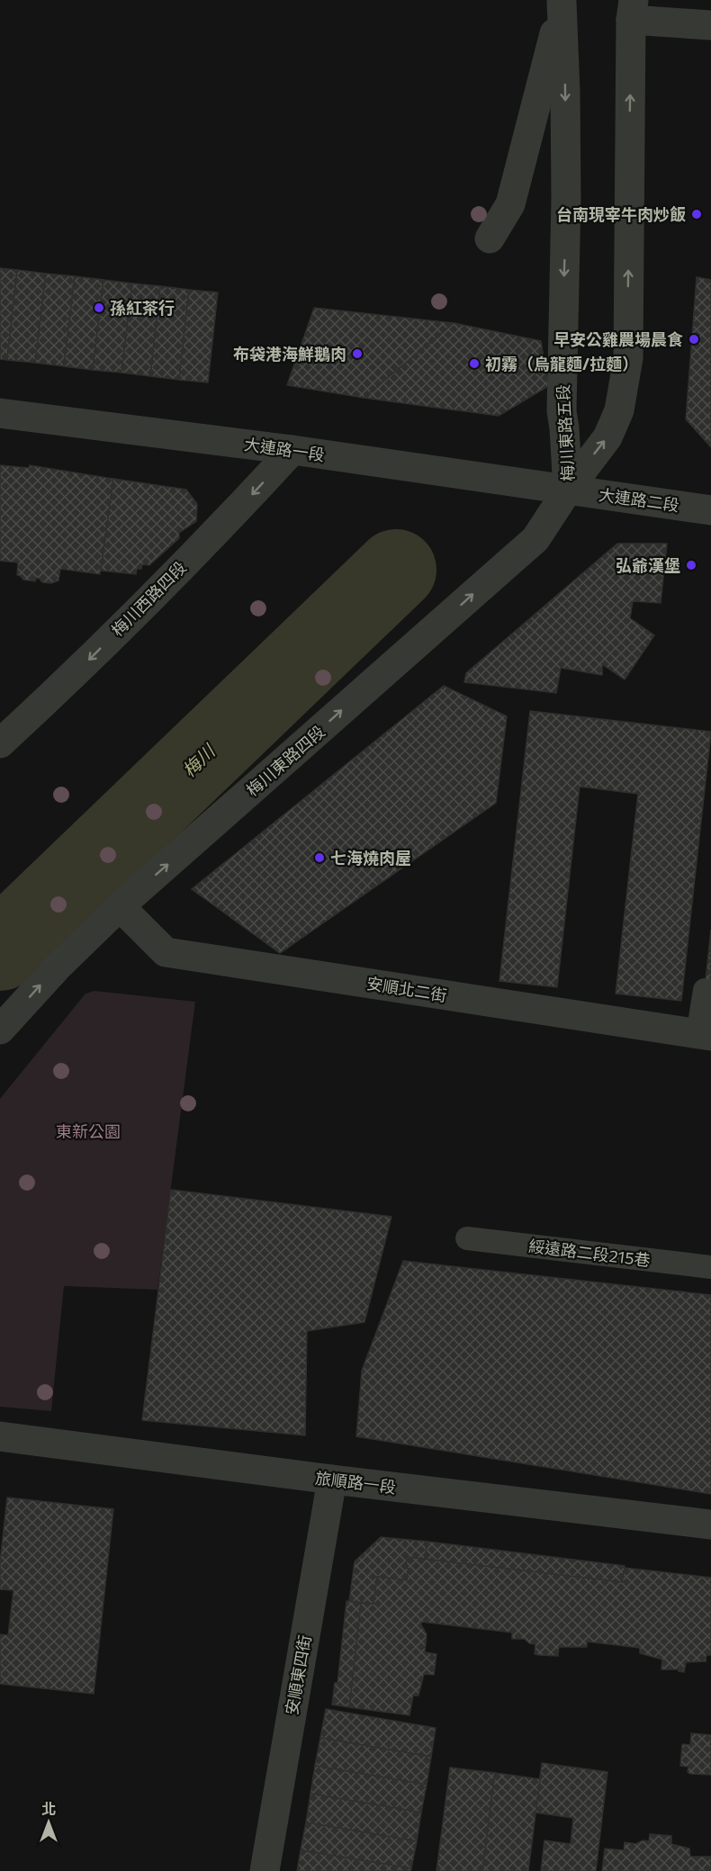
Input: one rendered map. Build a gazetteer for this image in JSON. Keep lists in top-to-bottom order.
{
  "streets": {
    "street": [
      "梅川東路五段",
      "大連路一段",
      "大連路二段",
      "梅川西路四段",
      "梅川東路四段",
      "安順北二街",
      "旅順路一段",
      "安順東四街"
    ],
    "lane": ["綏遠路二段215巷"]
  },
  "crossings": [
    ["梅川東路五段", "大連路一段"],
    ["梅川東路五段", "大連路二段"],
    ["梅川東路五段", "梅川東路四段"],
    ["大連路一段", "大連路二段"],
    ["大連路一段", "梅川西路四段"],
    ["大連路一段", "梅川東路四段"],
    ["大連路二段", "梅川東路四段"],
    ["梅川東路四段", "安順北二街"],
    ["旅順路一段", "安順東四街"]
  ],
  "one_way": ["梅川西路四段", "梅川東路四段"],
  "water": ["梅川"],
  "parks": ["東新公園"],
  "places": [
    "台南現宰牛肉炒飯",
    "孫紅茶行",
    "早安公雞農場晨食",
    "布袋港海鮮鵝肉",
    "初霧（烏龍麵/拉麵）",
    "弘爺漢堡",
    "七海燒肉屋"
  ],
  "north": "top"
}
